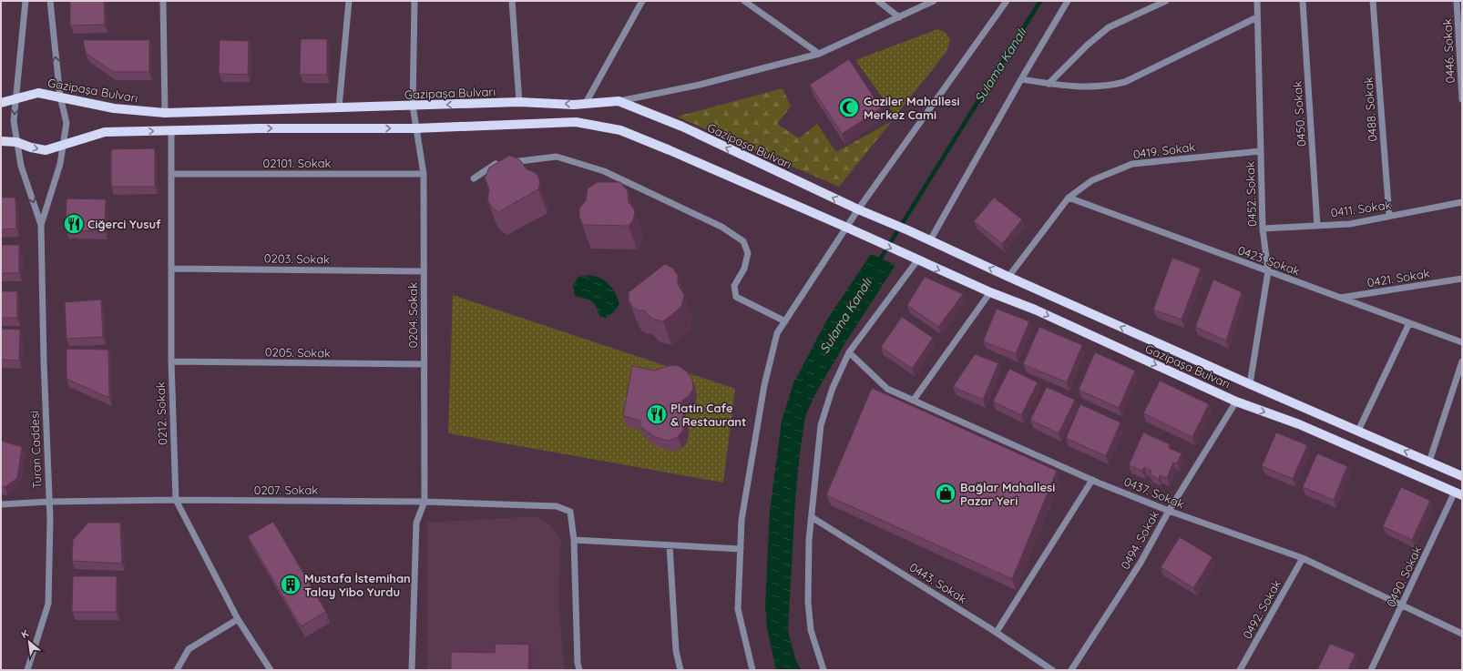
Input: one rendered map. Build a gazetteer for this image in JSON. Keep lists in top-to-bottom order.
{
  "streets": {
    "main road": ["Gazipaşa Bulvarı"],
    "street": [
      "0446. Sokak",
      "0488. Sokak",
      "0450. Sokak",
      "0419. Sokak",
      "02101. Sokak",
      "0452. Sokak",
      "0411. Sokak",
      "0203. Sokak",
      "0423. Sokak",
      "0421. Sokak",
      "0204. Sokak",
      "0205. Sokak",
      "0212. Sokak",
      "Turan Caddesi",
      "0207. Sokak",
      "0437. Sokak",
      "0494. Sokak",
      "0490. Sokak",
      "0443. Sokak",
      "0492. Sokak"
    ]
  },
  "crossings": [
    ["Gazipaşa Bulvarı", "0419. Sokak"],
    ["Gazipaşa Bulvarı", "0452. Sokak"],
    ["Gazipaşa Bulvarı", "0204. Sokak"],
    ["Gazipaşa Bulvarı", "0494. Sokak"],
    ["Gazipaşa Bulvarı", "0490. Sokak"],
    ["0488. Sokak", "0411. Sokak"],
    ["0450. Sokak", "0411. Sokak"],
    ["0419. Sokak", "0452. Sokak"],
    ["0419. Sokak", "0423. Sokak"],
    ["02101. Sokak", "0204. Sokak"],
    ["02101. Sokak", "0212. Sokak"],
    ["0452. Sokak", "0411. Sokak"],
    ["0452. Sokak", "0423. Sokak"],
    ["0203. Sokak", "0204. Sokak"],
    ["0203. Sokak", "0212. Sokak"],
    ["0423. Sokak", "0421. Sokak"],
    ["0204. Sokak", "0205. Sokak"],
    ["0204. Sokak", "0207. Sokak"],
    ["0205. Sokak", "0212. Sokak"],
    ["0212. Sokak", "0207. Sokak"],
    ["Turan Caddesi", "0207. Sokak"],
    ["0437. Sokak", "0494. Sokak"],
    ["0437. Sokak", "0490. Sokak"],
    ["0437. Sokak", "0492. Sokak"]
  ],
  "water": ["Sulama Kanalı"],
  "places": {
    "mosque": ["Gaziler Mahallesi Merkez Cami"],
    "restaurant": ["Ciğerci Yusuf", "Platin Cafe & Restaurant"],
    "shop": ["Bağlar Mahallesi Pazar Yeri"],
    "building": ["Mustafa İstemihan Talay Yibo Yurdu"]
  },
  "north": "top left"
}
